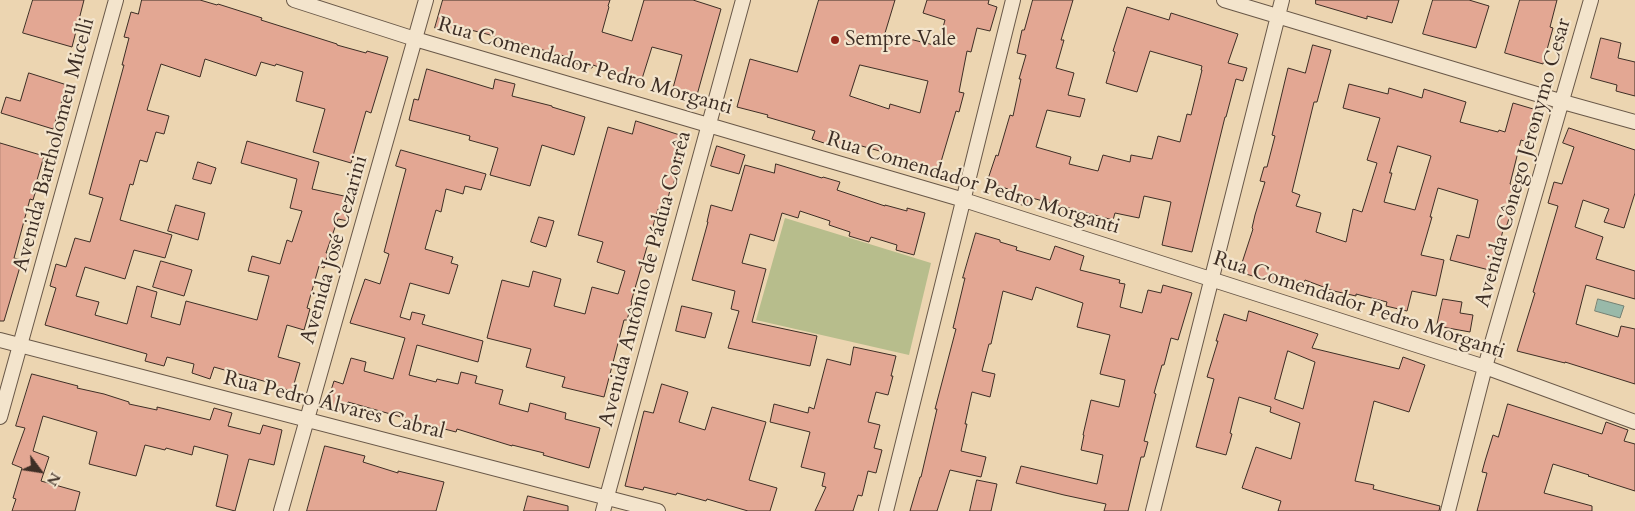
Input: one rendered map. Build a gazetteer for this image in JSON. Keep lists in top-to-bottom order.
{
  "streets": {
    "street": [
      "Rua Comendador Pedro Morganti",
      "Avenida Bartholomeu Micelli",
      "Avenida Cônego Jeronymo Cesar",
      "Avenida José Cezarini",
      "Avenida Antônio de Pádua Corrêa",
      "Rua Pedro Álvares Cabral"
    ]
  },
  "crossings": [
    ["Rua Comendador Pedro Morganti", "Avenida Cônego Jeronymo Cesar"],
    ["Rua Comendador Pedro Morganti", "Avenida José Cezarini"],
    ["Rua Comendador Pedro Morganti", "Avenida Antônio de Pádua Corrêa"],
    ["Avenida Bartholomeu Micelli", "Rua Pedro Álvares Cabral"],
    ["Avenida José Cezarini", "Rua Pedro Álvares Cabral"],
    ["Avenida Antônio de Pádua Corrêa", "Rua Pedro Álvares Cabral"]
  ],
  "places": ["Sempre Vale"],
  "north": "bottom right"
}
